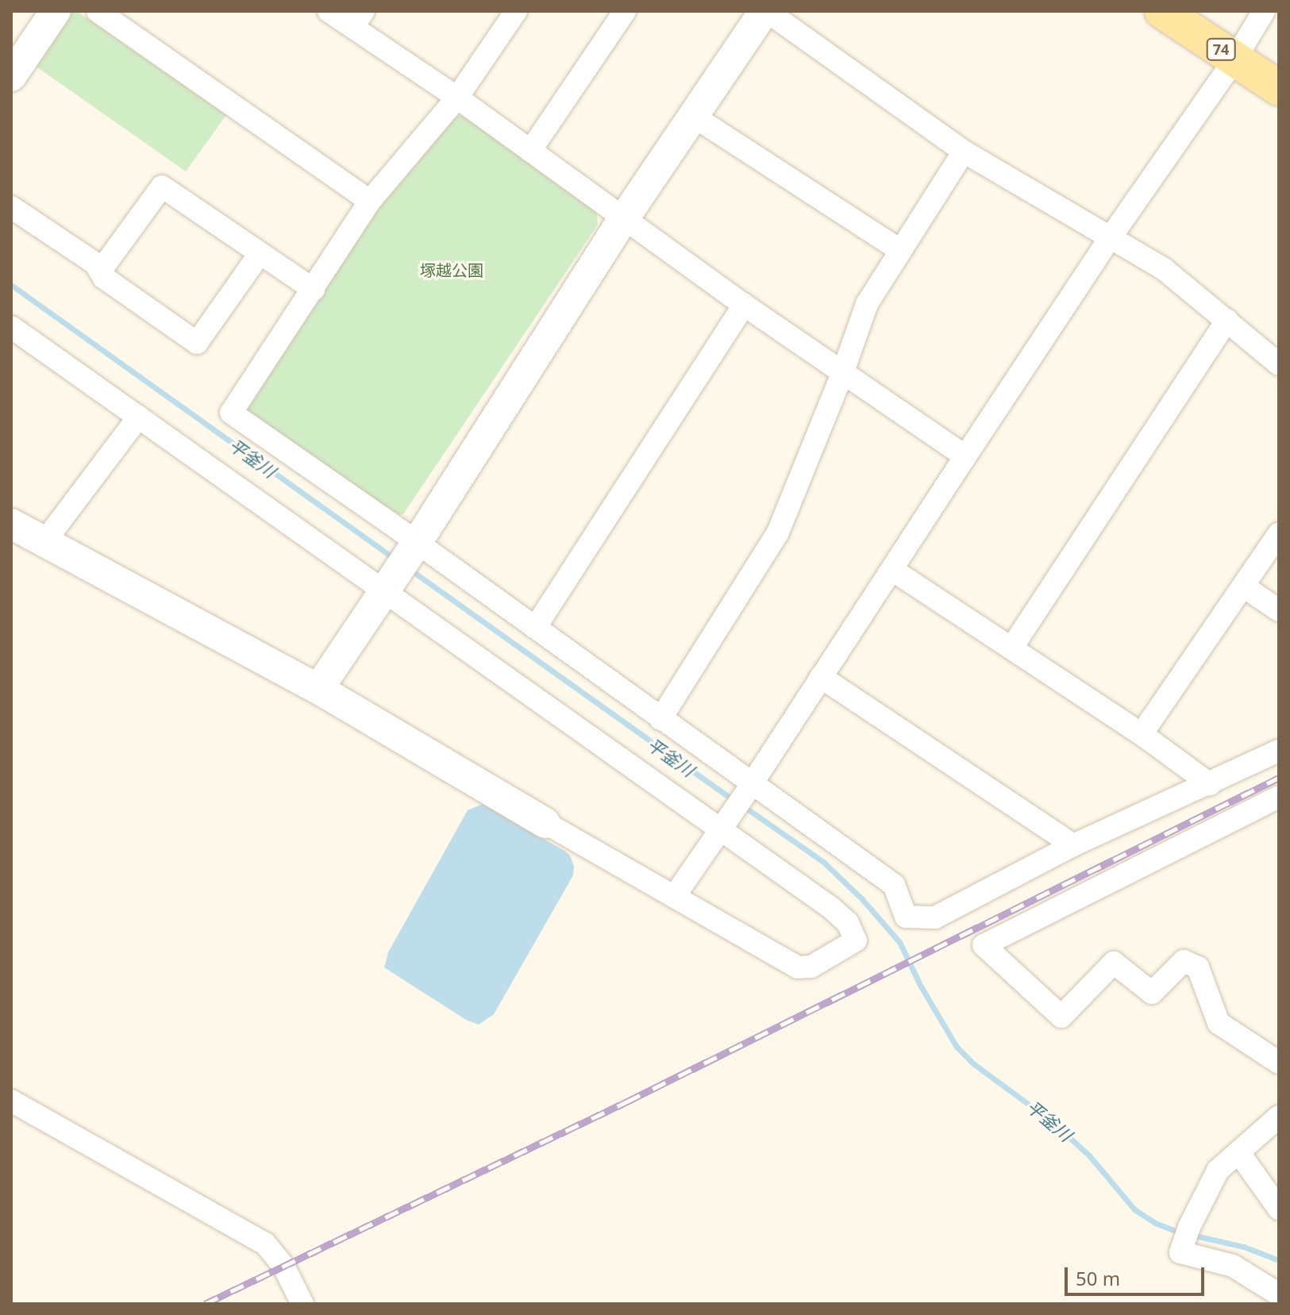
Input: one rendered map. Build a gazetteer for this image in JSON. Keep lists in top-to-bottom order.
{
  "streets": {
    "main road": ["74"]
  },
  "water": ["平釜川"],
  "parks": ["塚越公園"],
  "scale_bar": "50 m"
}
